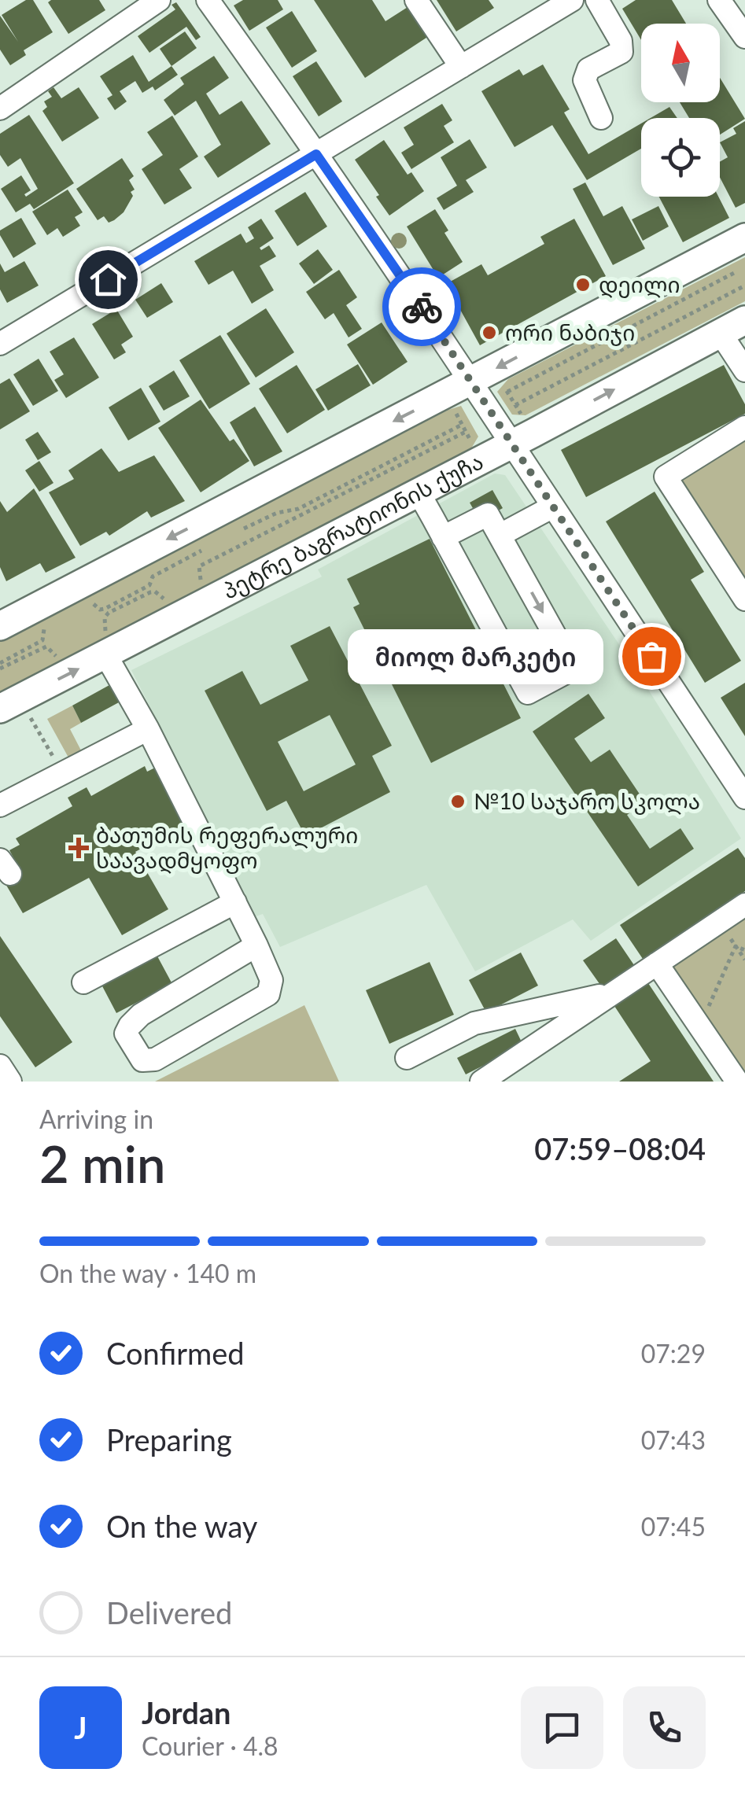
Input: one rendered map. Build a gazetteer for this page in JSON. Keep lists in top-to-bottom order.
{
  "streets": {
    "main road": ["პეტრე ბაგრატიონის ქუჩა"]
  },
  "places": {
    "other": [
      "დეილი",
      "ორი ნაბიჯი",
      "მიოლ მარკეტი",
      "№10 საჯარო სკოლა"
    ],
    "health": ["ბათუმის რეფერალური საავადმყოფო"]
  },
  "north": "top",
  "page": {
    "bubble": "მიოლ მარკეტი",
    "heading": ["2 min", "Arriving in", "07:59–08:04"],
    "panel": ["Jordan", "Courier · 4.8"],
    "bar": "On the way · 140 m",
    "list": [
      ["Confirmed", "07:29"],
      ["Preparing", "07:43"],
      ["On the way", "07:45"],
      "Delivered"
    ],
    "round": "J"
  }
}
